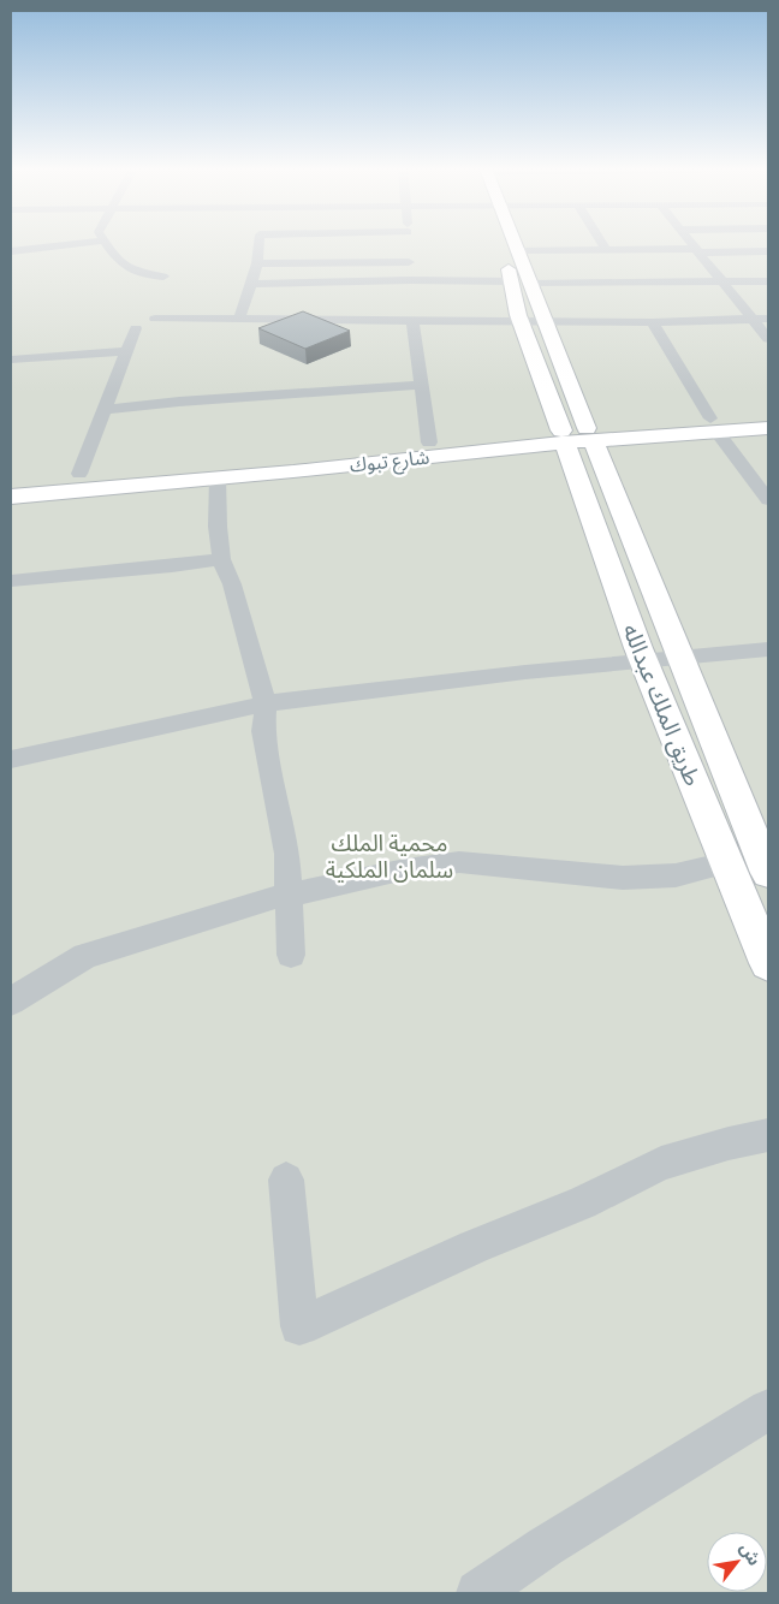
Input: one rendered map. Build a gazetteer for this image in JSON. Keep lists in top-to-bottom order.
{
  "streets": {
    "main road": ["شارع تبوك", "طريق الملك عبدالله"]
  },
  "crossings": [
    ["شارع تبوك", "طريق الملك عبدالله"]
  ],
  "parks": ["محمية الملك سلمان الملكية"],
  "north": "top right"
}
